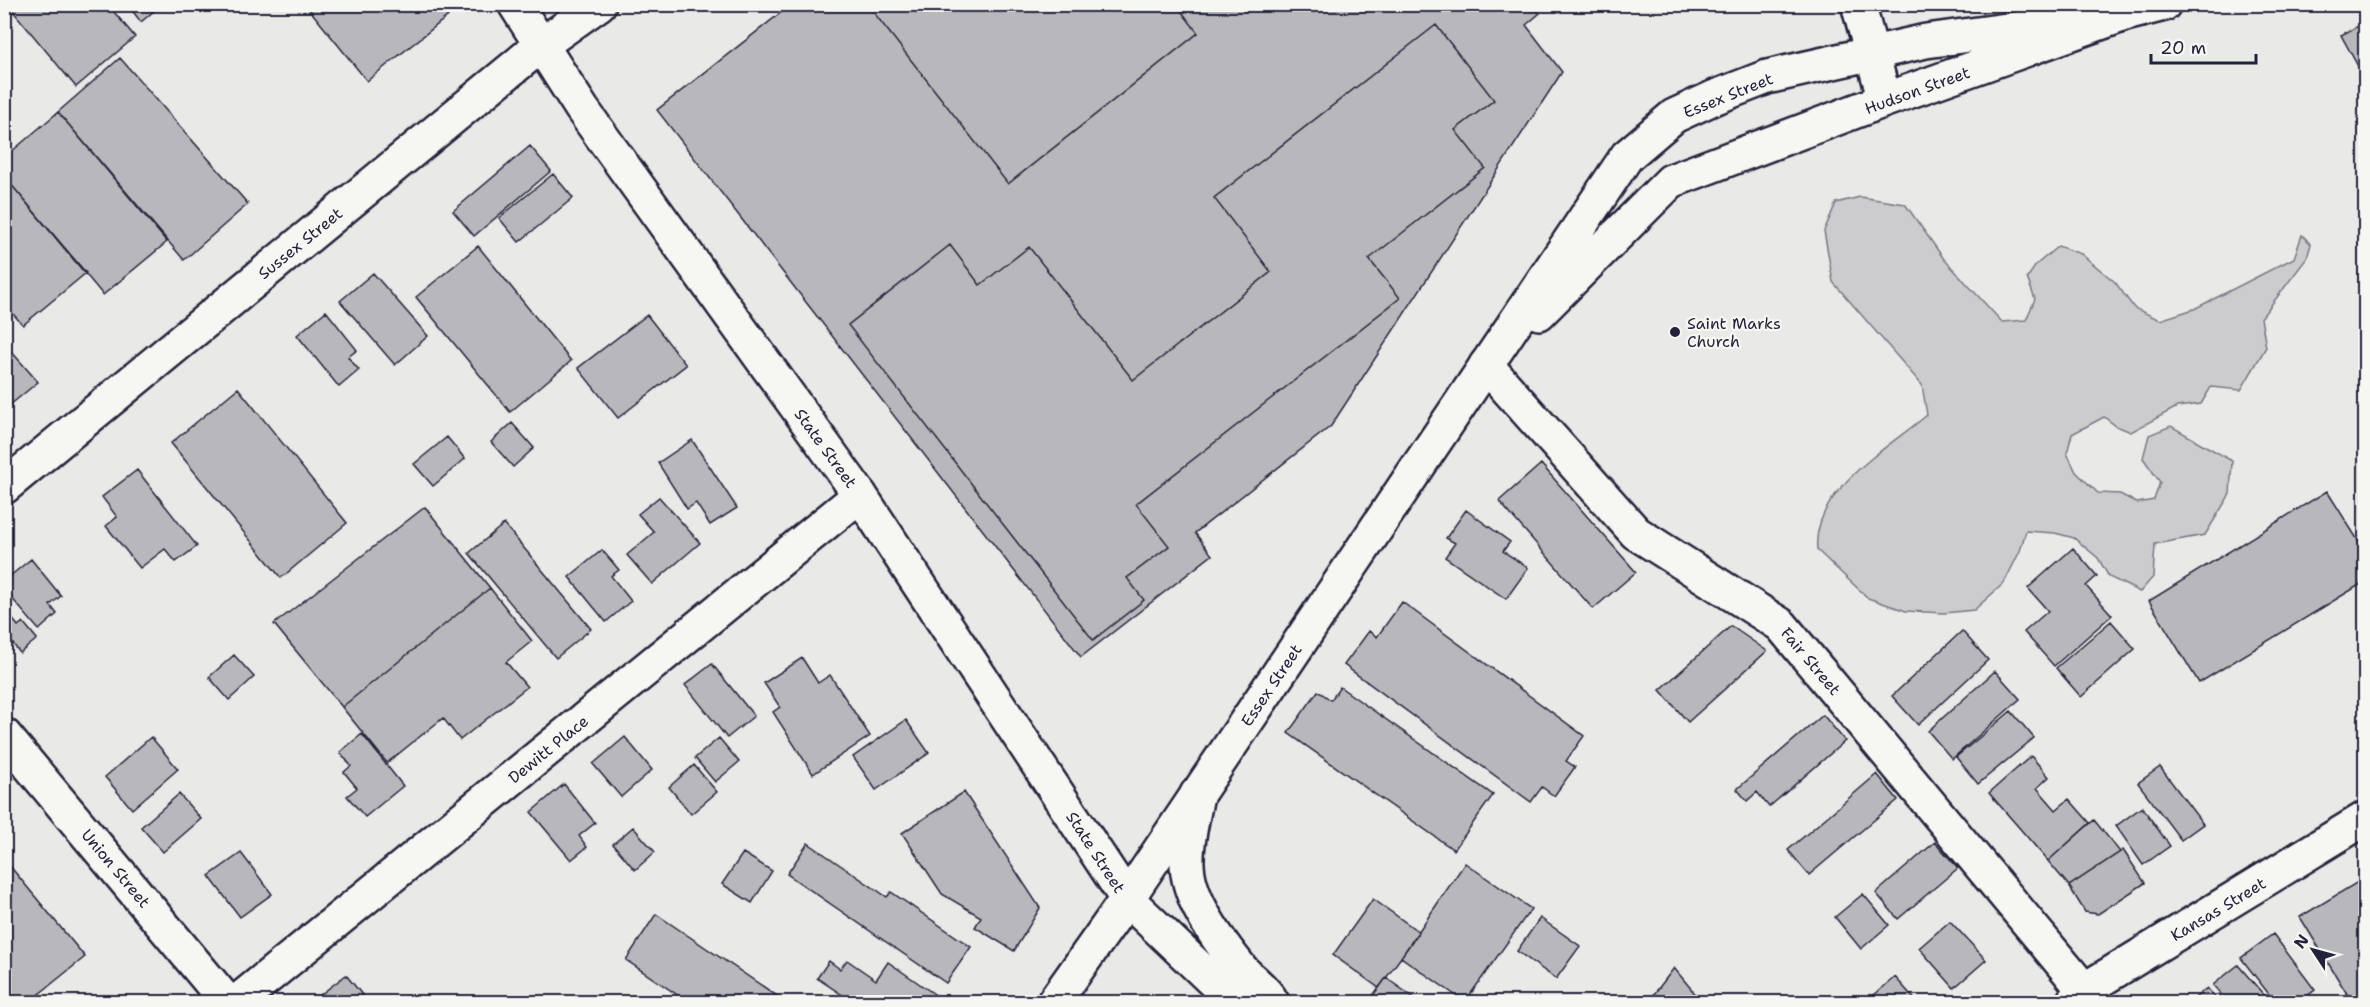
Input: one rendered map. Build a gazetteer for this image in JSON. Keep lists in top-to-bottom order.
{
  "streets": {
    "street": [
      "Hudson Street",
      "Essex Street",
      "Sussex Street",
      "State Street",
      "Fair Street",
      "Dewitt Place",
      "Union Street",
      "Kansas Street"
    ]
  },
  "crossings": [
    ["Hudson Street", "Essex Street"],
    ["Essex Street", "State Street"],
    ["Essex Street", "Fair Street"],
    ["Sussex Street", "State Street"],
    ["State Street", "Dewitt Place"],
    ["Fair Street", "Kansas Street"]
  ],
  "places": ["Saint Marks Church"],
  "scale_bar": "20 m",
  "north": "top left"
}
